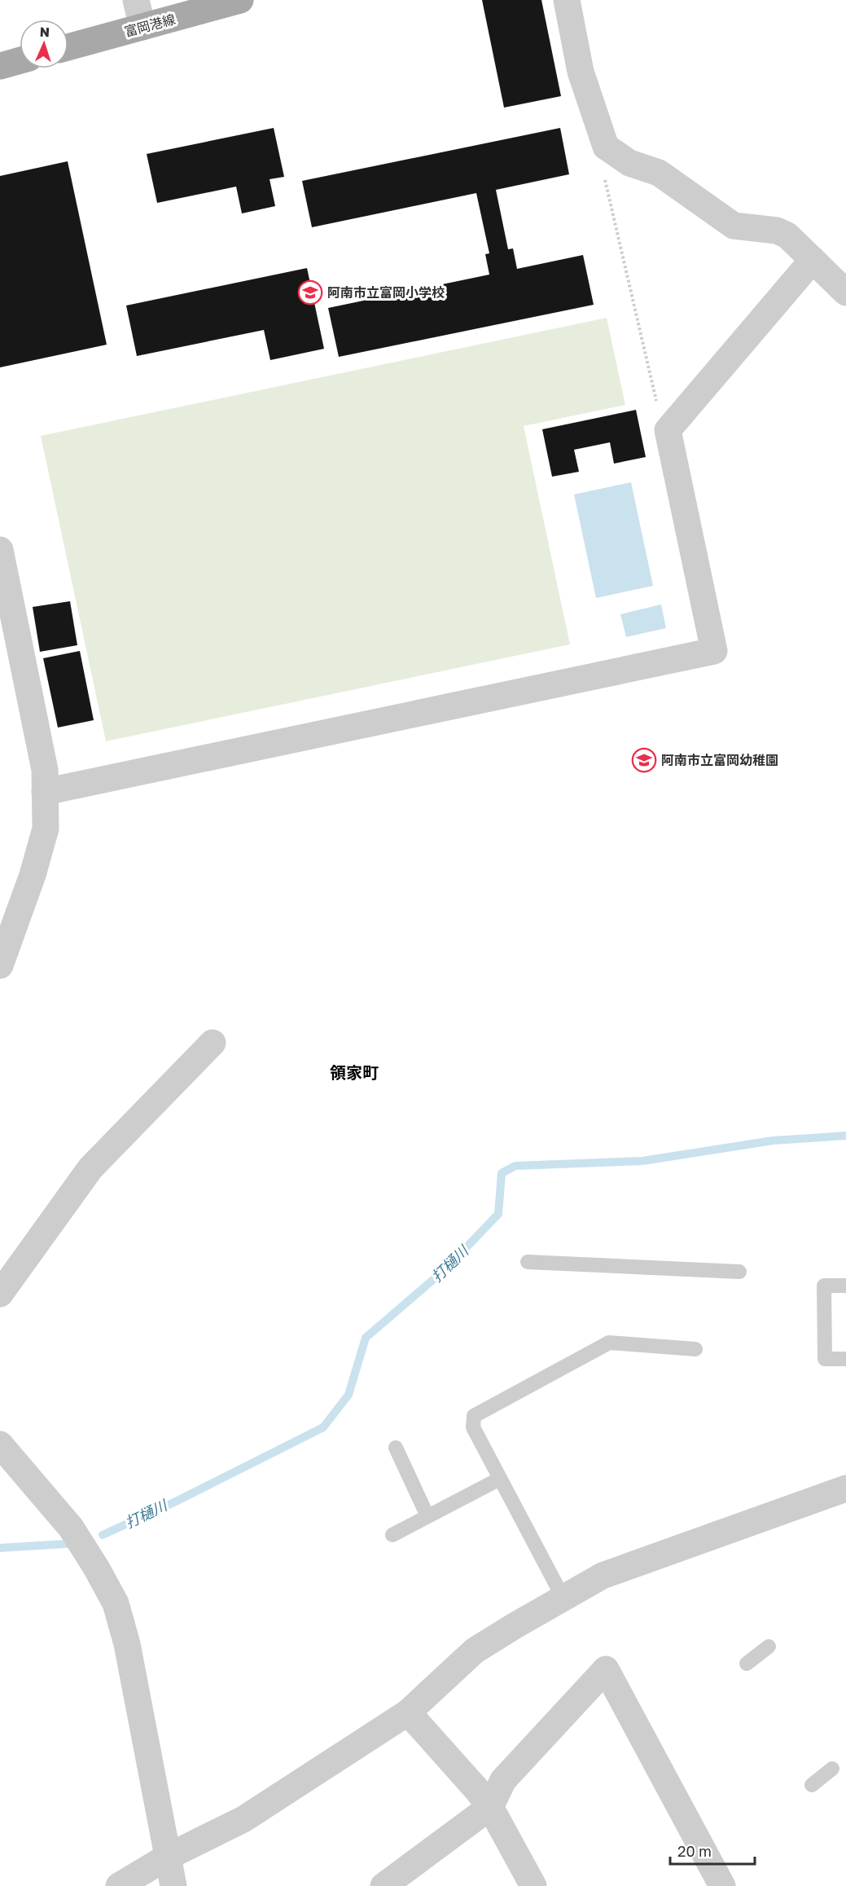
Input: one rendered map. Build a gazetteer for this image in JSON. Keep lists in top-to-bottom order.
{
  "streets": {
    "main road": ["富岡港線"]
  },
  "districts": ["領家町"],
  "water": ["打樋川"],
  "places": {
    "school or university": ["阿南市立富岡小学校", "阿南市立富岡幼稚園"]
  },
  "scale_bar": "20 m",
  "north": "top"
}
